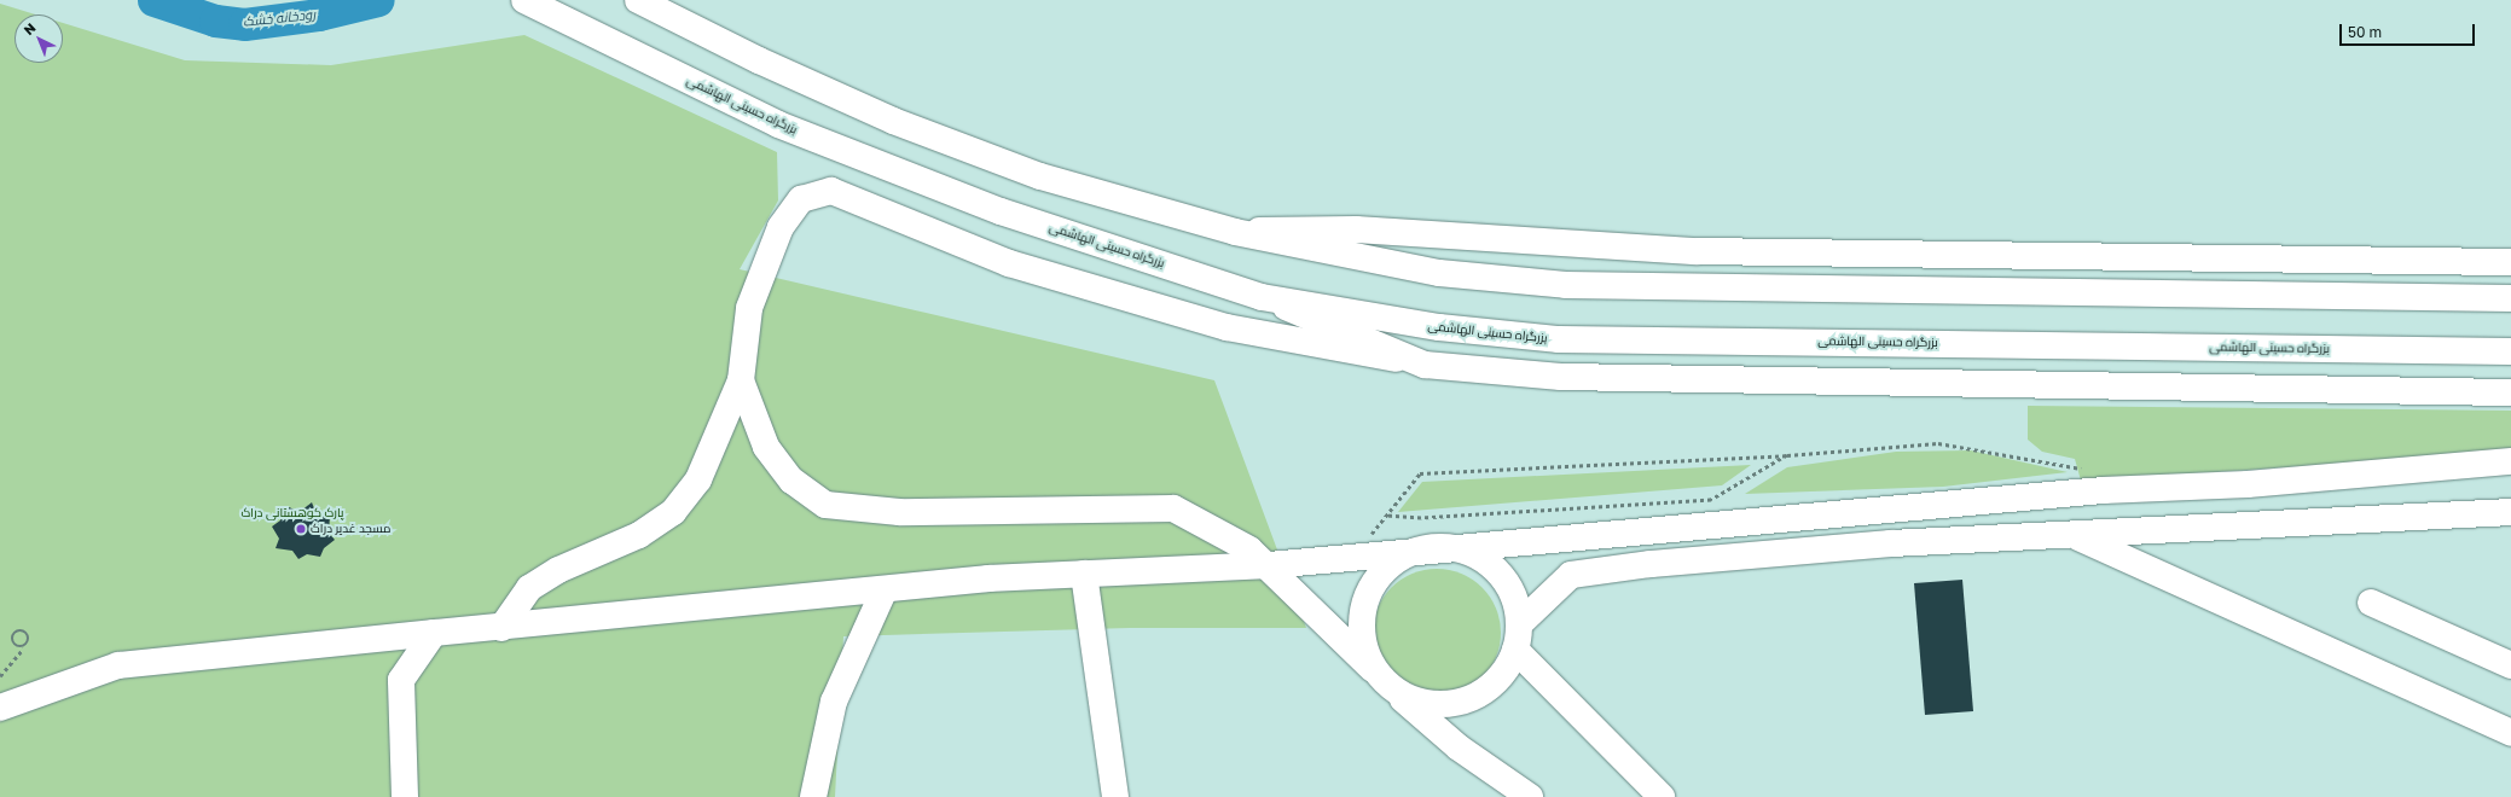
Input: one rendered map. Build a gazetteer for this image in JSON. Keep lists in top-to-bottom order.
{
  "streets": {
    "main road": ["بزرگراه حسینی الهاشمی"]
  },
  "water": ["رودخانه خشک"],
  "parks": ["پارک کوهستانی دراک"],
  "places": ["مسجد غدیر دراک"],
  "scale_bar": "50 m",
  "north": "top left"
}
